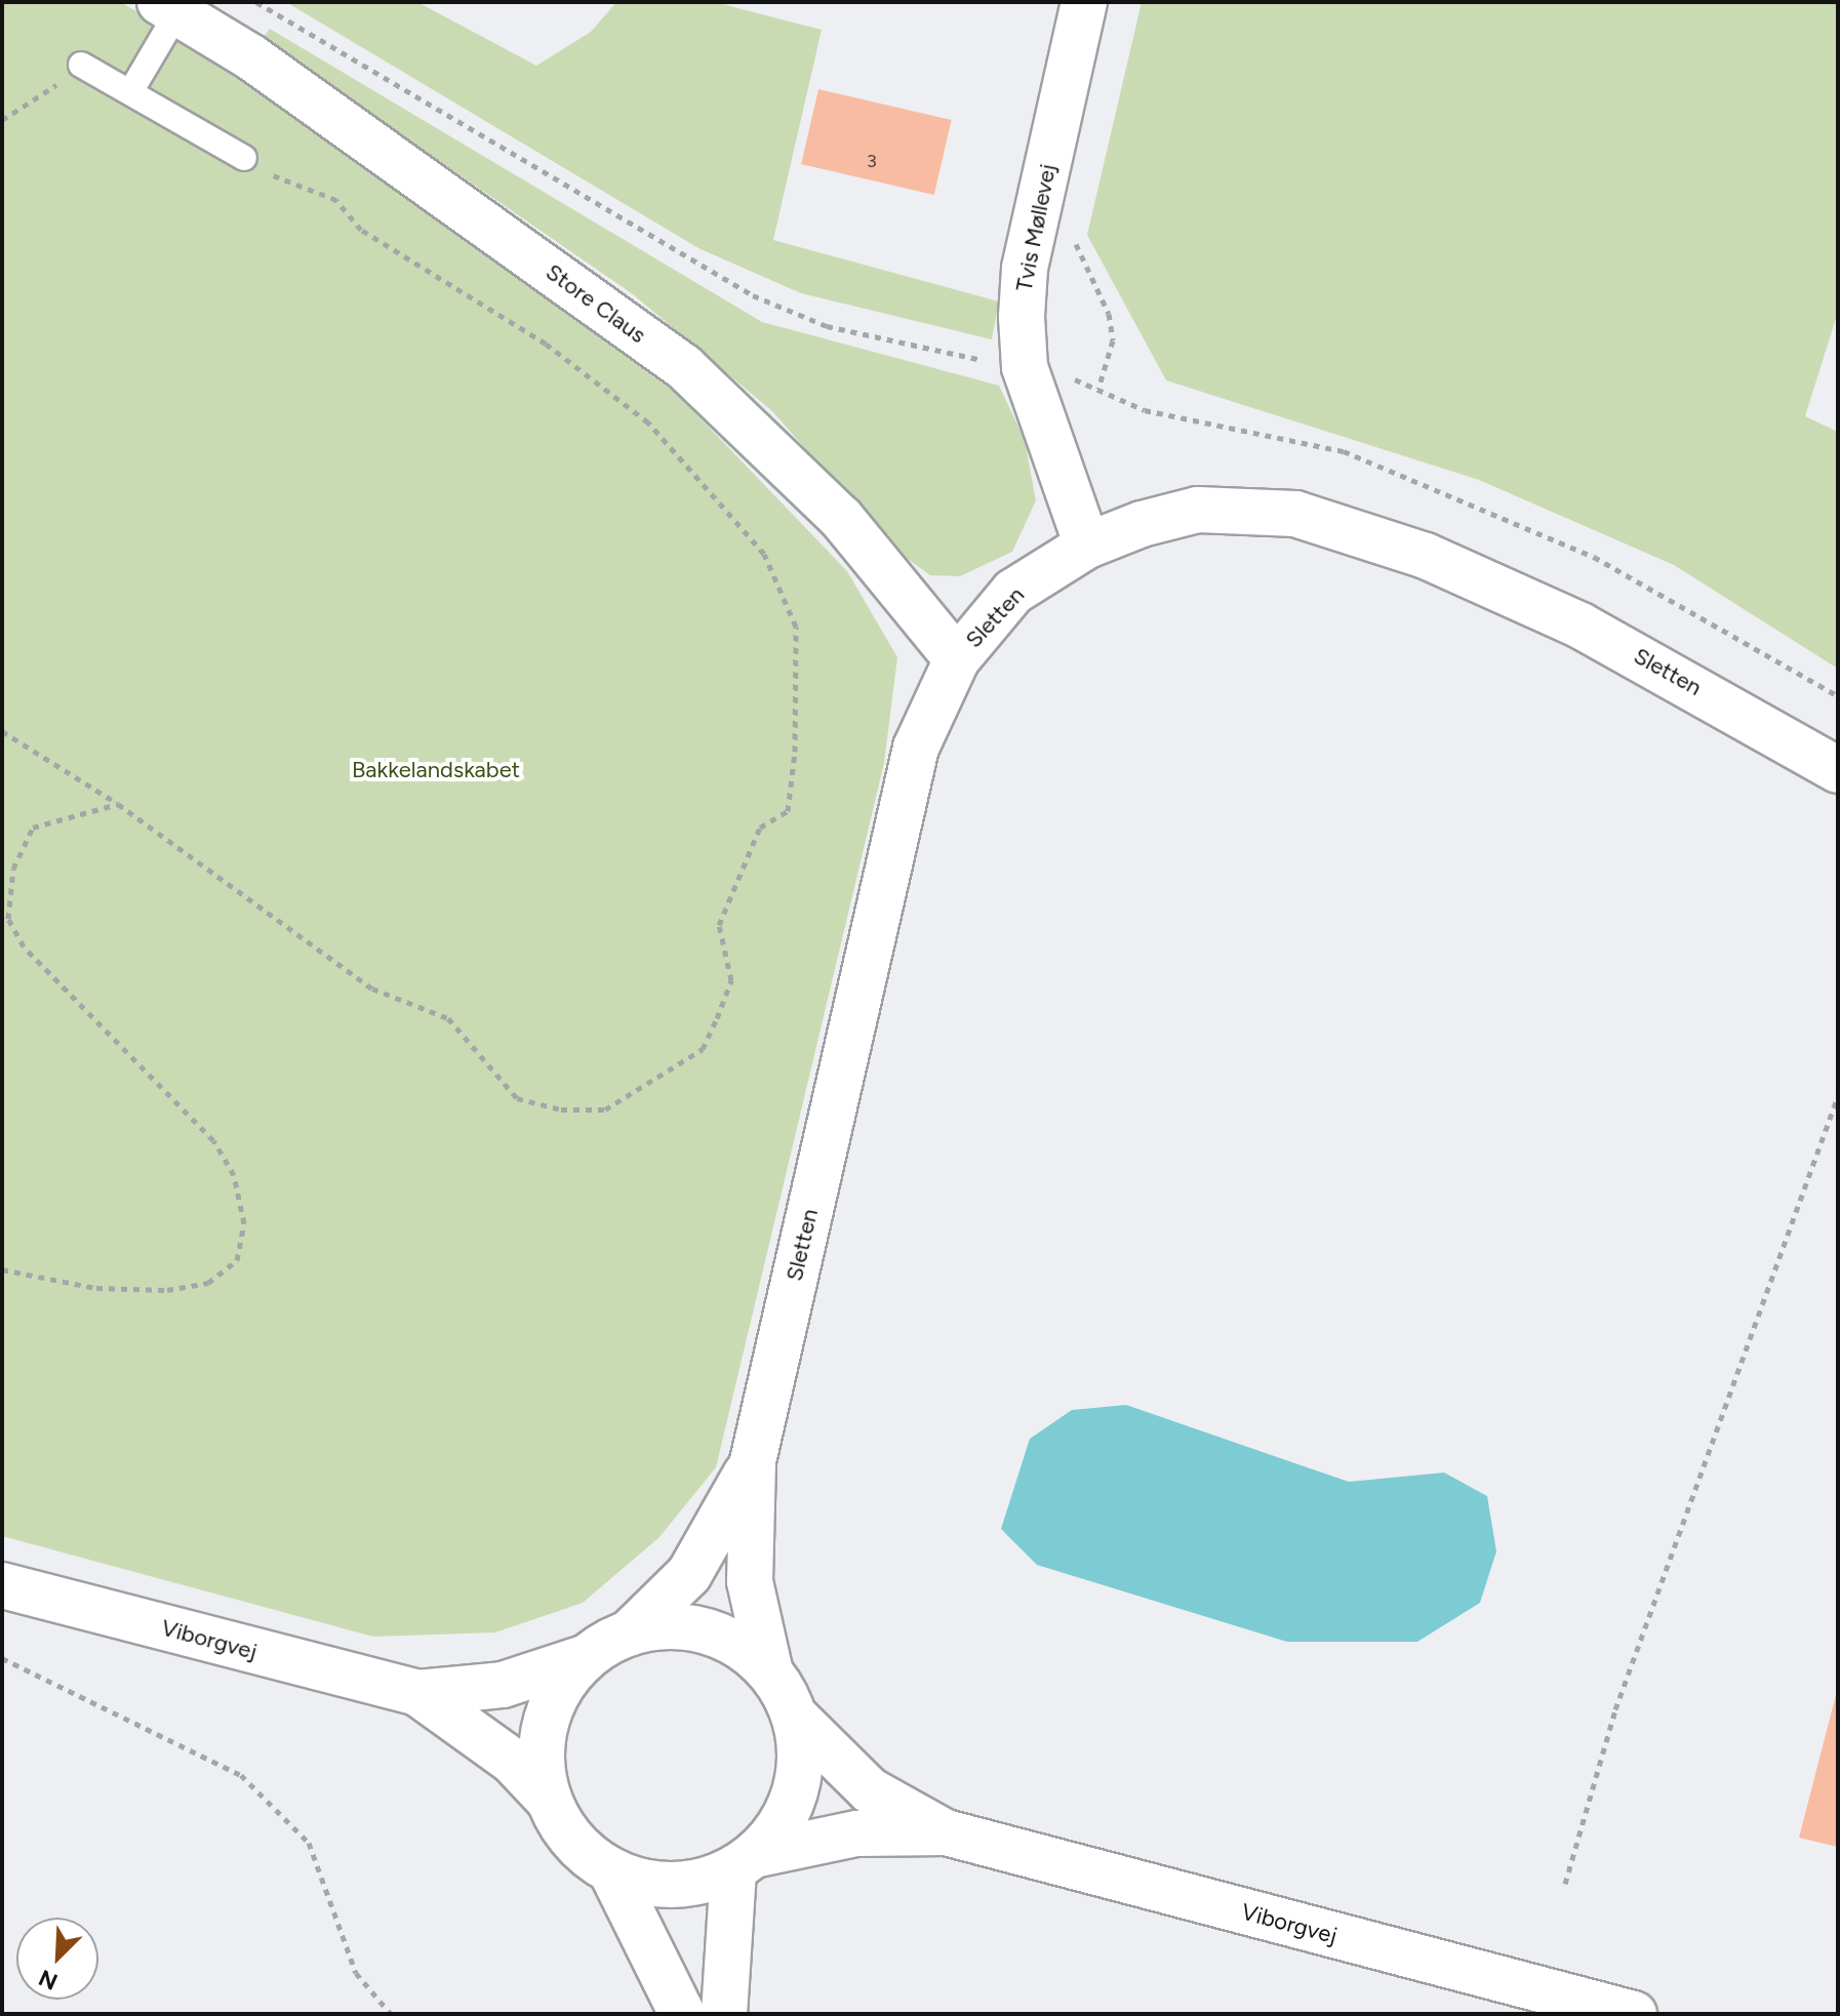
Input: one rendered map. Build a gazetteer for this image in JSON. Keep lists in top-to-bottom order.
{
  "streets": {
    "street": [
      "Tvis Møllevej",
      "Store Claus",
      "Sletten",
      "Viborgvej"
    ]
  },
  "crossings": [
    ["Tvis Møllevej", "Sletten"],
    ["Store Claus", "Sletten"],
    ["Sletten", "Viborgvej"]
  ],
  "parks": ["Bakkelandskabet"],
  "house_numbers": ["3"],
  "north": "bottom left"
}
